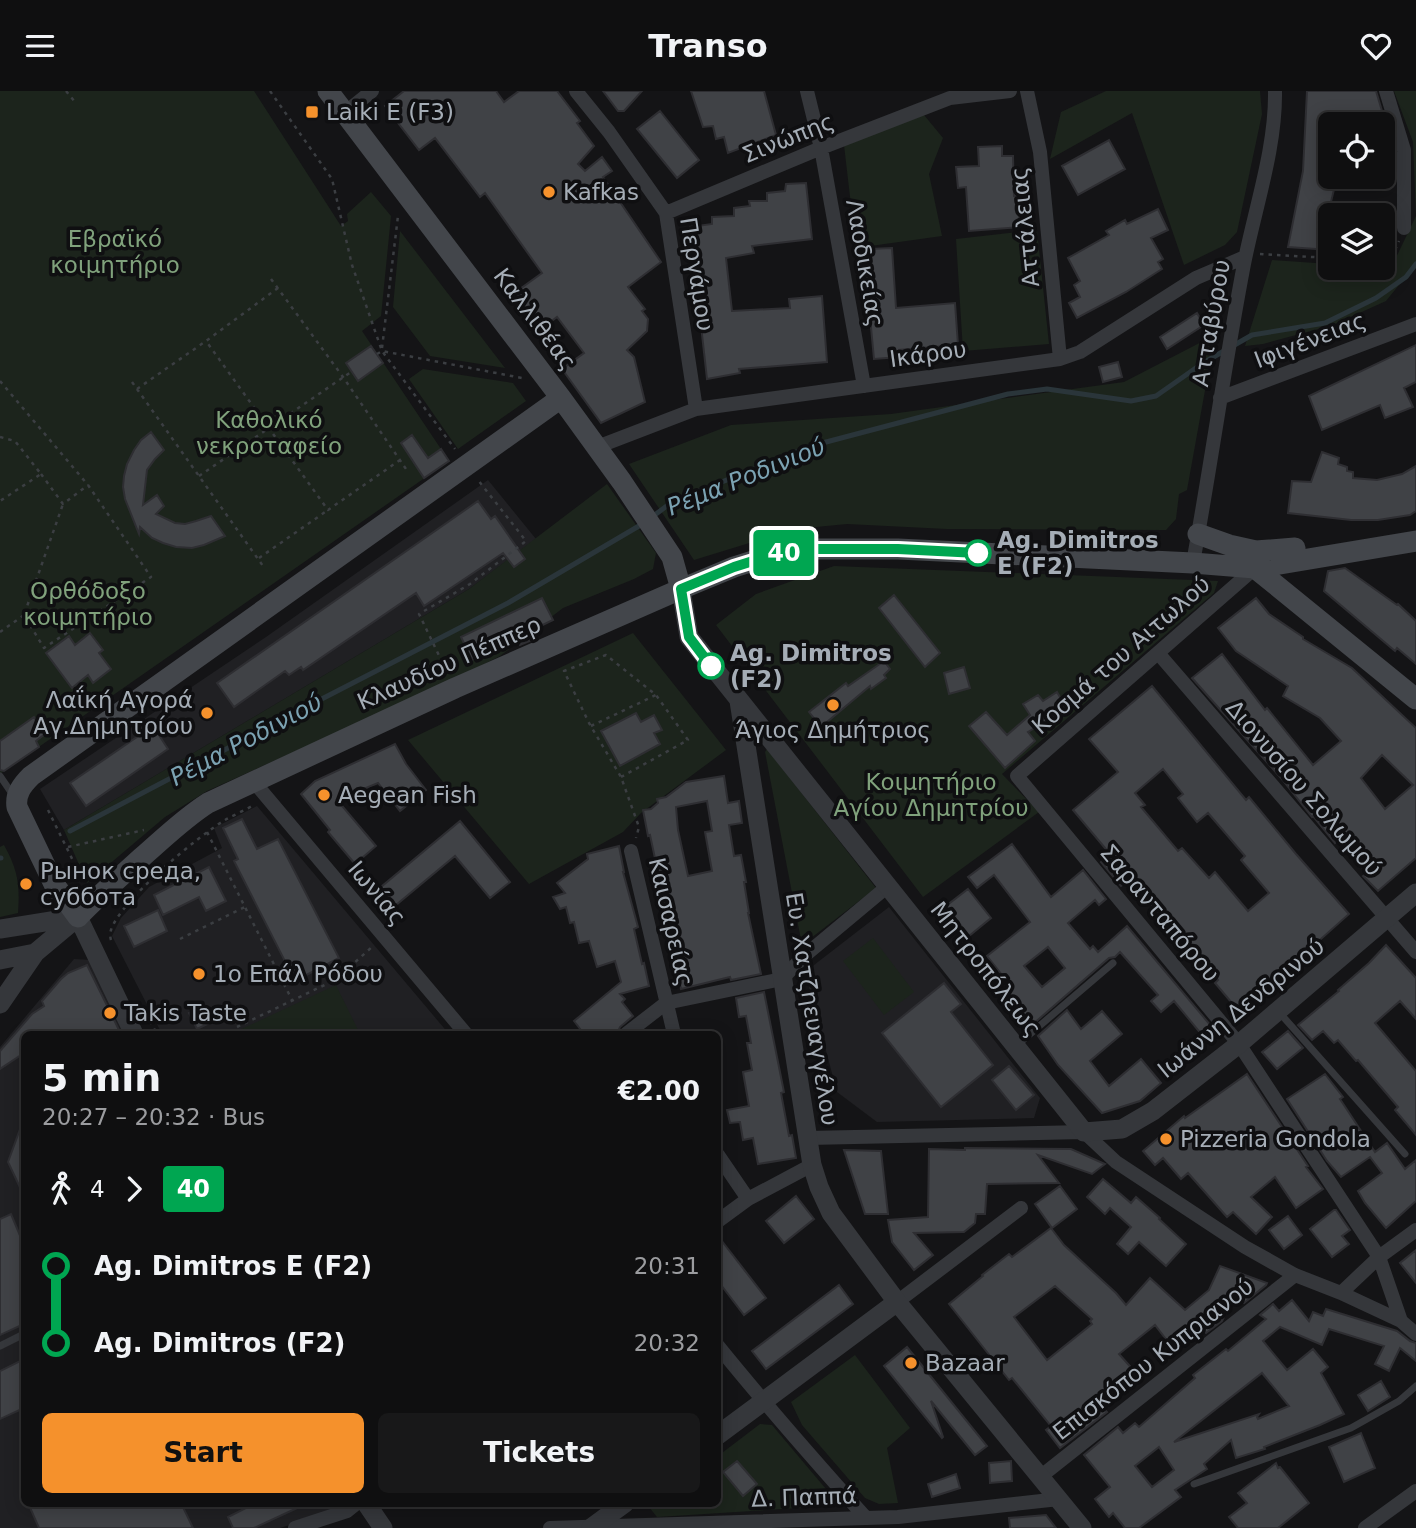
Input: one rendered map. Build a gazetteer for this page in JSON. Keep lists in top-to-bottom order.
{
  "streets": {
    "main road": ["Καλλιθέας", "Κλαυδίου Πέππερ"],
    "street": [
      "Σινώπης",
      "Αττάλειας",
      "Λαοδικείας",
      "Περγάμου",
      "Ατταβύρου",
      "Ιφιγένειας",
      "Ικάρου",
      "Κοσμά του Αιτωλού",
      "Διονυσίου Σολωμού",
      "Ιωνίας",
      "Σαρανταπόρου",
      "Καισαρείας",
      "Μητροπόλεως",
      "Ιωάννη Δενδρινού",
      "Ευ. Χατζηευαγγέλου",
      "Επισκόπου Κυπριανού",
      "Δ. Παππά"
    ]
  },
  "crossings": [
    ["Σινώπης", "Λαοδικείας"],
    ["Σινώπης", "Περγάμου"],
    ["Αττάλειας", "Ικάρου"],
    ["Λαοδικείας", "Ικάρου"],
    ["Περγάμου", "Ικάρου"],
    ["Καλλιθέας", "Ικάρου"],
    ["Καλλιθέας", "Κλαυδίου Πέππερ"],
    ["Καλλιθέας", "Μητροπόλεως"],
    ["Ατταβύρου", "Ιφιγένειας"],
    ["Ατταβύρου", "Ικάρου"],
    ["Ατταβύρου", "Κλαυδίου Πέππερ"],
    ["Κοσμά του Αιτωλού", "Κλαυδίου Πέππερ"],
    ["Κοσμά του Αιτωλού", "Διονυσίου Σολωμού"],
    ["Κοσμά του Αιτωλού", "Σαρανταπόρου"],
    ["Κλαυδίου Πέππερ", "Ιωνίας"],
    ["Κλαυδίου Πέππερ", "Μητροπόλεως"],
    ["Διονυσίου Σολωμού", "Ιωάννη Δενδρινού"],
    ["Σαρανταπόρου", "Μητροπόλεως"],
    ["Σαρανταπόρου", "Ιωάννη Δενδρινού"],
    ["Καισαρείας", "Ευ. Χατζηευαγγέλου"],
    ["Μητροπόλεως", "Ιωάννη Δενδρινού"],
    ["Μητροπόλεως", "Ευ. Χατζηευαγγέλου"],
    ["Μητροπόλεως", "Επισκόπου Κυπριανού"],
    ["Ευ. Χατζηευαγγέλου", "Επισκόπου Κυπριανού"],
    ["Ευ. Χατζηευαγγέλου", "Δ. Παππά"]
  ],
  "water": ["Ρέμα Ροδινιού"],
  "parks": [
    "Εβραϊκό κοιμητήριο",
    "Καθολικό νεκροταφείο",
    "Ορθόδοξο κοιμητήριο",
    "Κοιμητήριο Αγίου Δημητρίου"
  ],
  "places": {
    "transit": ["Laiki E (F3)"],
    "other": [
      "Kafkas",
      "Ag. Dimitros E (F2)",
      "Ag. Dimitros (F2)",
      "Άγιος Δημήτριος",
      "Λαΐκή Αγορά Αγ.Δημητρίου",
      "Aegean Fish",
      "Рынок среда, суббота",
      "1ο Επάλ Ρόδου",
      "Takis Taste",
      "Pizzeria Gondola",
      "Bazaar"
    ]
  },
  "lines": ["bus line 40"],
  "page": {
    "header": "Transo",
    "on_map": "40",
    "heading": ["5 min", "20:27 – 20:32 · Bus", "€2.00"],
    "legs": ["4", "40"],
    "list": [
      {
        "name": "Ag. Dimitros E (F2)",
        "value": "20:31"
      },
      {
        "name": "Ag. Dimitros (F2)",
        "value": "20:32"
      }
    ],
    "buttons": ["Start", "Tickets"]
  }
}
